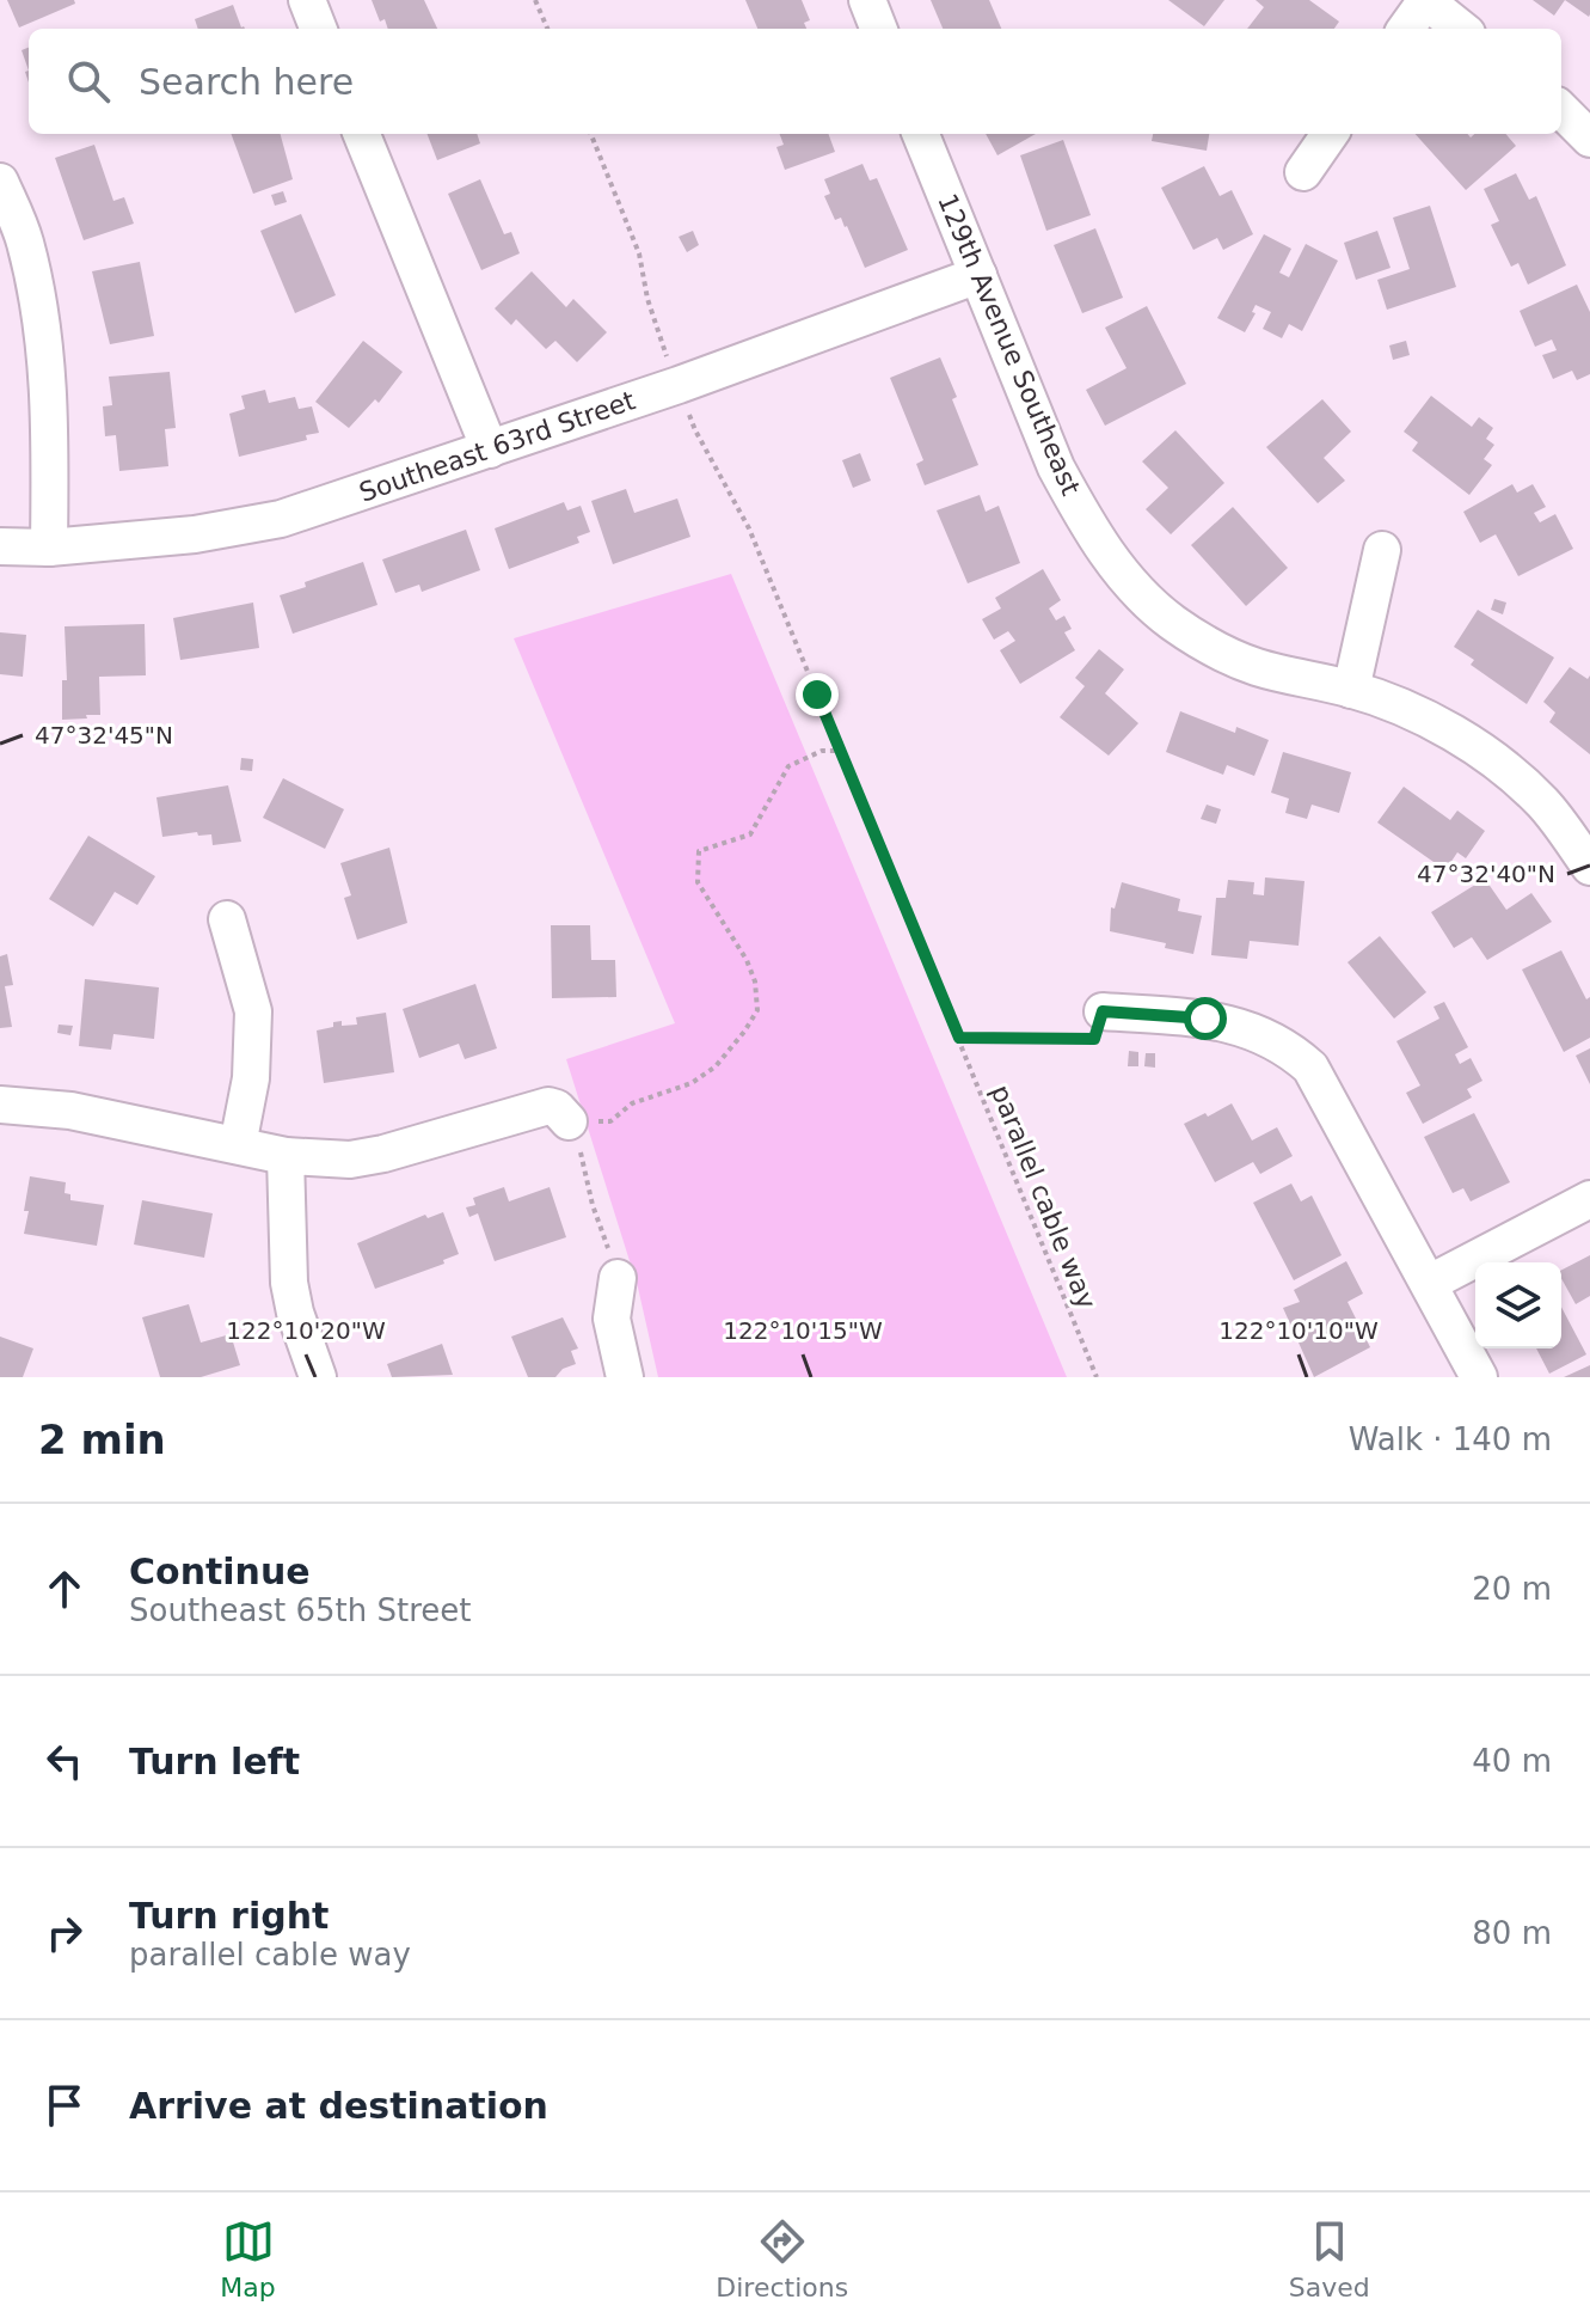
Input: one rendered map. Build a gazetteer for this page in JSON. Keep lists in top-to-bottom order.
{
  "streets": {
    "street": ["129th Avenue Southeast", "Southeast 63rd Street"],
    "path": ["parallel cable way"]
  },
  "crossings": [
    ["129th Avenue Southeast", "Southeast 63rd Street"]
  ],
  "page": {
    "search": "Search here",
    "heading": ["2 min", "Walk · 140 m"],
    "list": [
      ["Continue", "Southeast 65th Street", "20 m"],
      ["Turn left", "40 m"],
      ["Turn right", "parallel cable way", "80 m"],
      "Arrive at destination"
    ],
    "nav": ["Map", "Directions", "Saved"]
  },
  "coordinates": [
    "47°32'45\"N",
    "47°32'40\"N",
    "122°10'20\"W",
    "122°10'15\"W",
    "122°10'10\"W"
  ]
}
